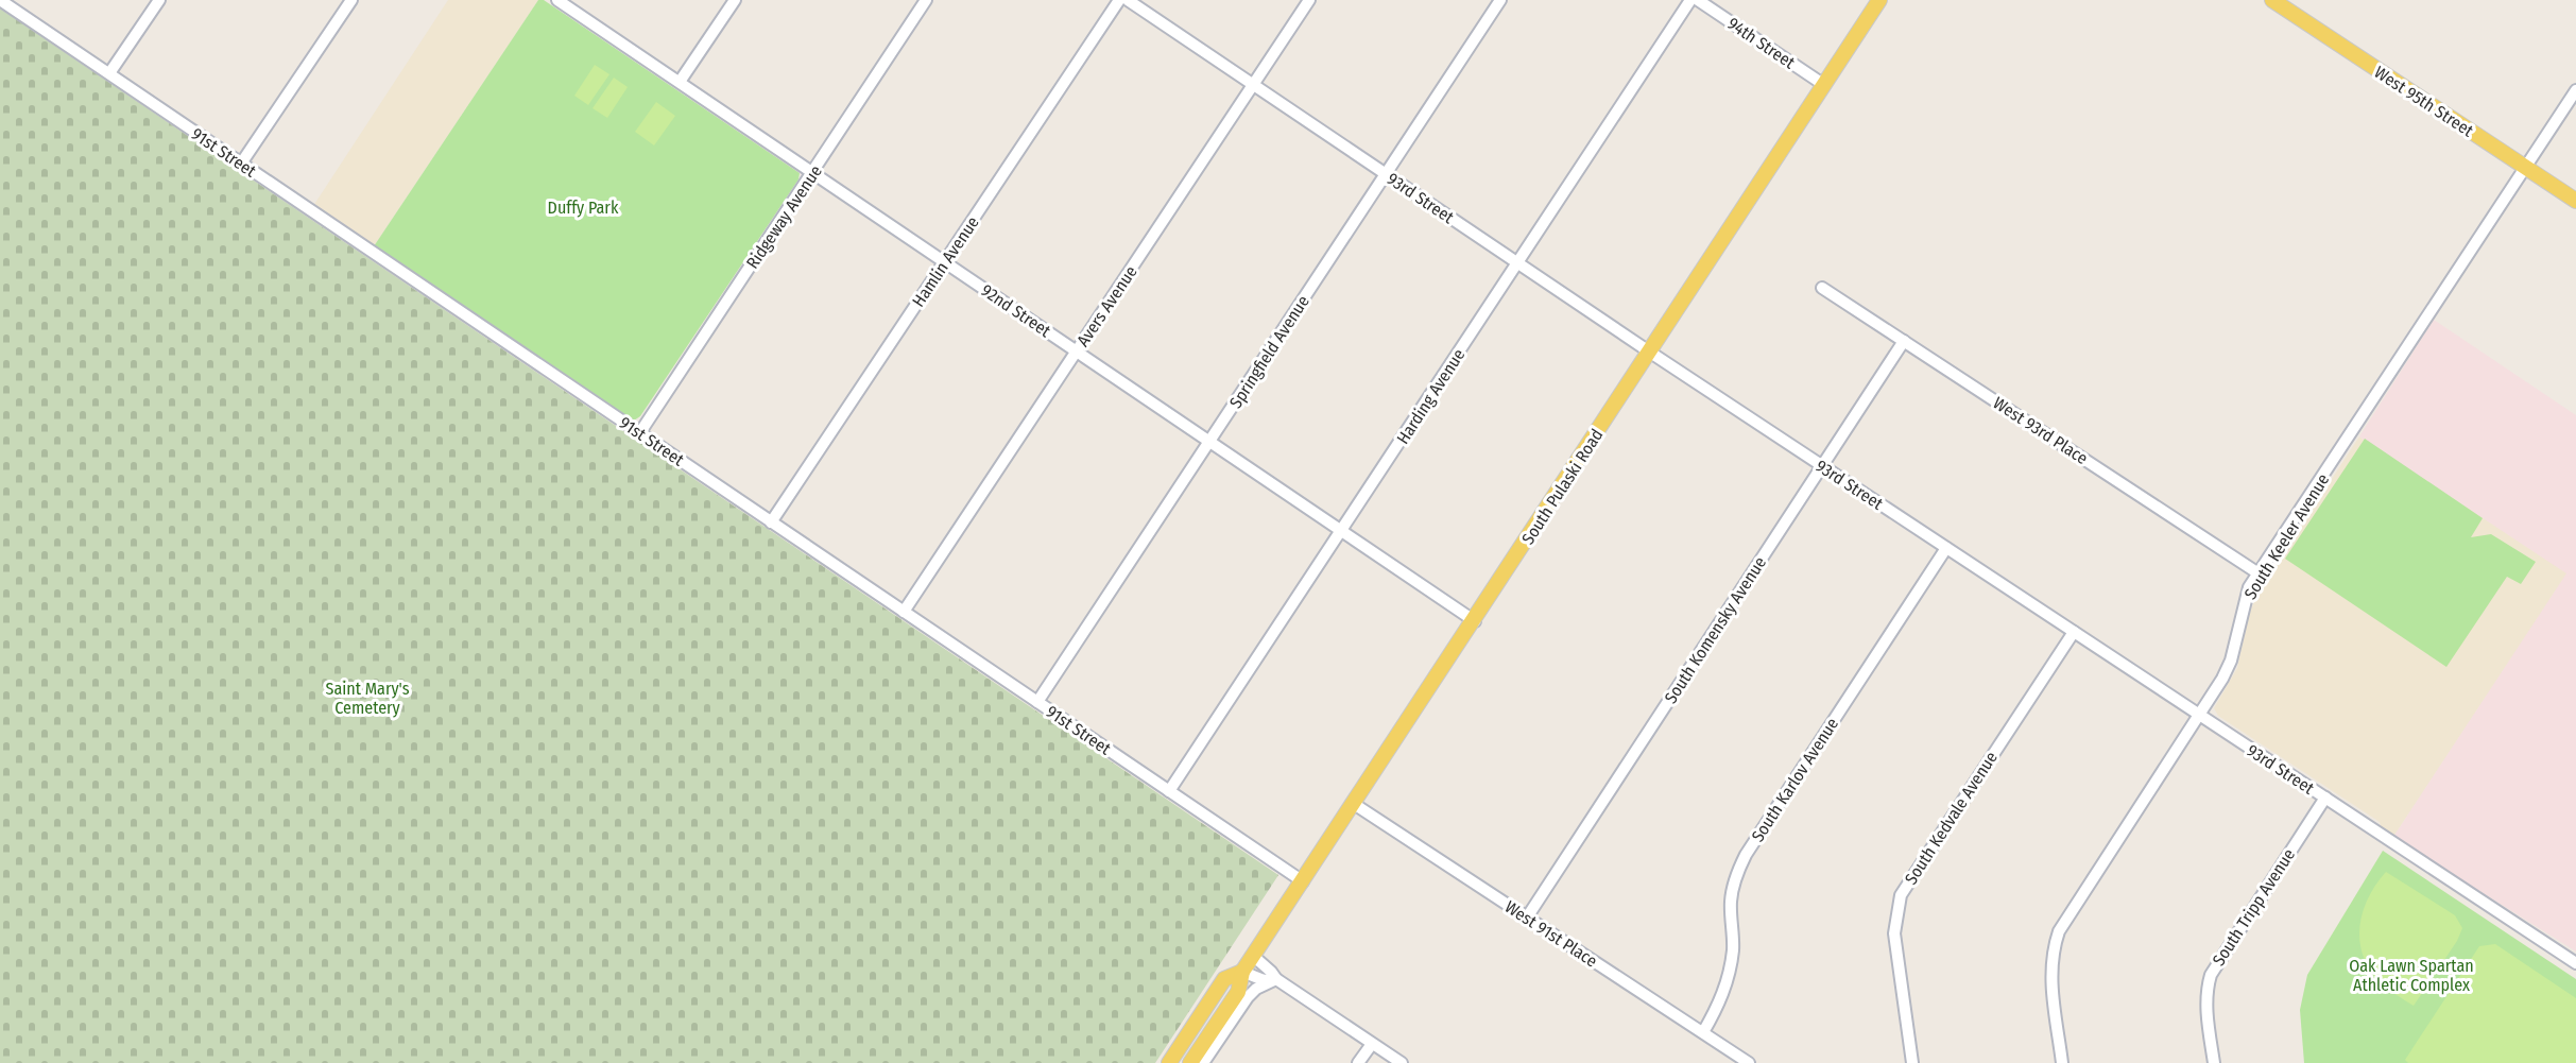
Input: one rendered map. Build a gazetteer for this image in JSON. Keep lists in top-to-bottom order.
{
  "streets": {
    "main road": ["West 95th Street", "South Pulaski Road"],
    "street": [
      "94th Street",
      "91st Street",
      "93rd Street",
      "Ridgeway Avenue",
      "Hamlin Avenue",
      "Avers Avenue",
      "92nd Street",
      "Springfield Avenue",
      "Harding Avenue",
      "West 93rd Place",
      "South Keeler Avenue",
      "South Komensky Avenue",
      "South Karlov Avenue",
      "South Kedvale Avenue",
      "South Tripp Avenue",
      "West 91st Place"
    ]
  },
  "crossings": [
    ["94th Street", "South Pulaski Road"],
    ["West 95th Street", "South Keeler Avenue"],
    ["91st Street", "Ridgeway Avenue"],
    ["91st Street", "Hamlin Avenue"],
    ["91st Street", "Avers Avenue"],
    ["91st Street", "Springfield Avenue"],
    ["91st Street", "Harding Avenue"],
    ["91st Street", "South Pulaski Road"],
    ["93rd Street", "Avers Avenue"],
    ["93rd Street", "Springfield Avenue"],
    ["93rd Street", "Harding Avenue"],
    ["93rd Street", "South Pulaski Road"],
    ["93rd Street", "South Keeler Avenue"],
    ["93rd Street", "South Komensky Avenue"],
    ["93rd Street", "South Karlov Avenue"],
    ["93rd Street", "South Kedvale Avenue"],
    ["93rd Street", "South Tripp Avenue"],
    ["Ridgeway Avenue", "92nd Street"],
    ["Hamlin Avenue", "92nd Street"],
    ["Avers Avenue", "92nd Street"],
    ["92nd Street", "Springfield Avenue"],
    ["92nd Street", "Harding Avenue"],
    ["92nd Street", "South Pulaski Road"],
    ["West 93rd Place", "South Keeler Avenue"],
    ["West 93rd Place", "South Komensky Avenue"],
    ["South Pulaski Road", "West 91st Place"],
    ["South Komensky Avenue", "West 91st Place"],
    ["South Karlov Avenue", "West 91st Place"]
  ],
  "parks": ["Duffy Park", "Saint Mary's Cemetery", "Oak Lawn Spartan Athletic Complex"]
}
